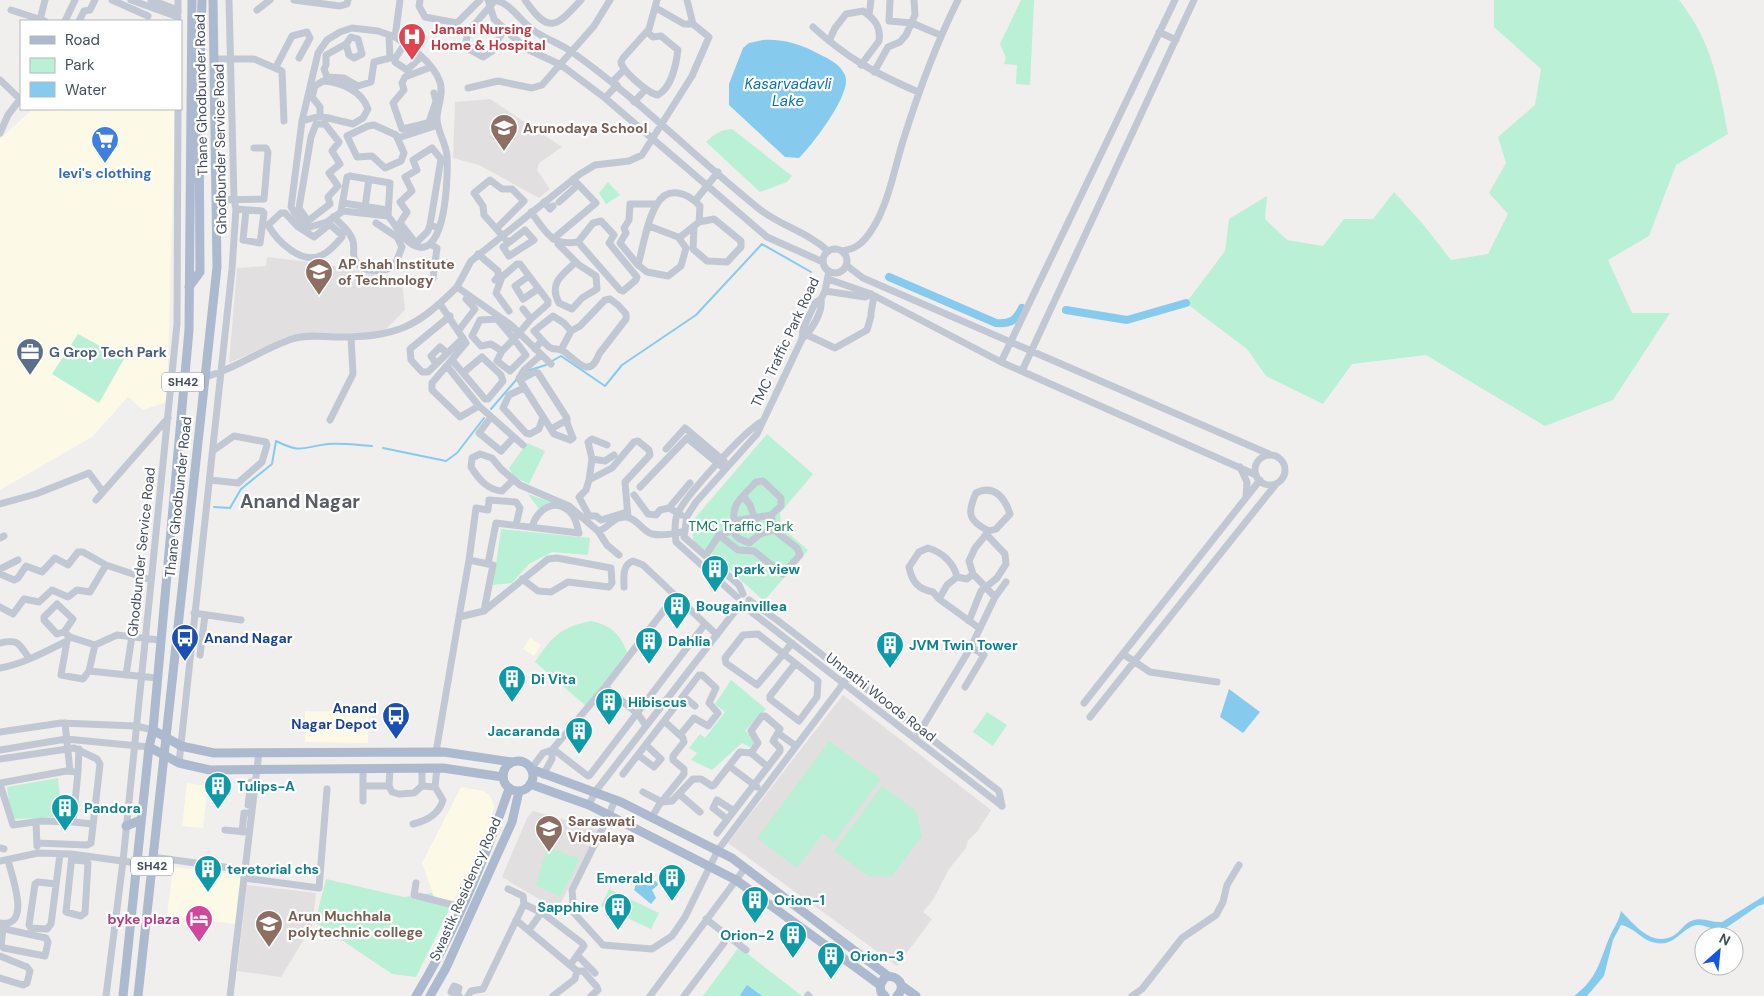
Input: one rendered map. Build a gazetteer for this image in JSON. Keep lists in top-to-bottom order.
{
  "streets": {
    "main road": ["Thane Ghodbunder Road", "SH42", "Swastik Residency Road"],
    "street": ["Ghodbunder Service Road", "TMC Traffic Park Road", "Unnathi Woods Road"]
  },
  "districts": ["Anand Nagar"],
  "water": ["Kasarvadavli Lake"],
  "parks": ["TMC Traffic Park"],
  "places": {
    "hospital": ["Janani Nursing Home & Hospital"],
    "school or university": [
      "Arunodaya School",
      "AP shah Institute of Technology",
      "Saraswati Vidyalaya",
      "Arun Muchhala polytechnic college"
    ],
    "supermarket": ["levi's clothing"],
    "office": ["G Grop Tech Park"],
    "building": [
      "park view",
      "Bougainvillea",
      "Dahlia",
      "JVM Twin Tower",
      "Di Vita",
      "Hibiscus",
      "Jacaranda",
      "Tulips-A",
      "Pandora",
      "teretorial chs",
      "Emerald",
      "Orion-1",
      "Sapphire",
      "Orion-2",
      "Orion-3"
    ],
    "bus stop": ["Anand Nagar", "Anand Nagar Depot"],
    "hotel": ["byke plaza"]
  },
  "legend": ["Road", "Park", "Water"],
  "north": "top right"
}
